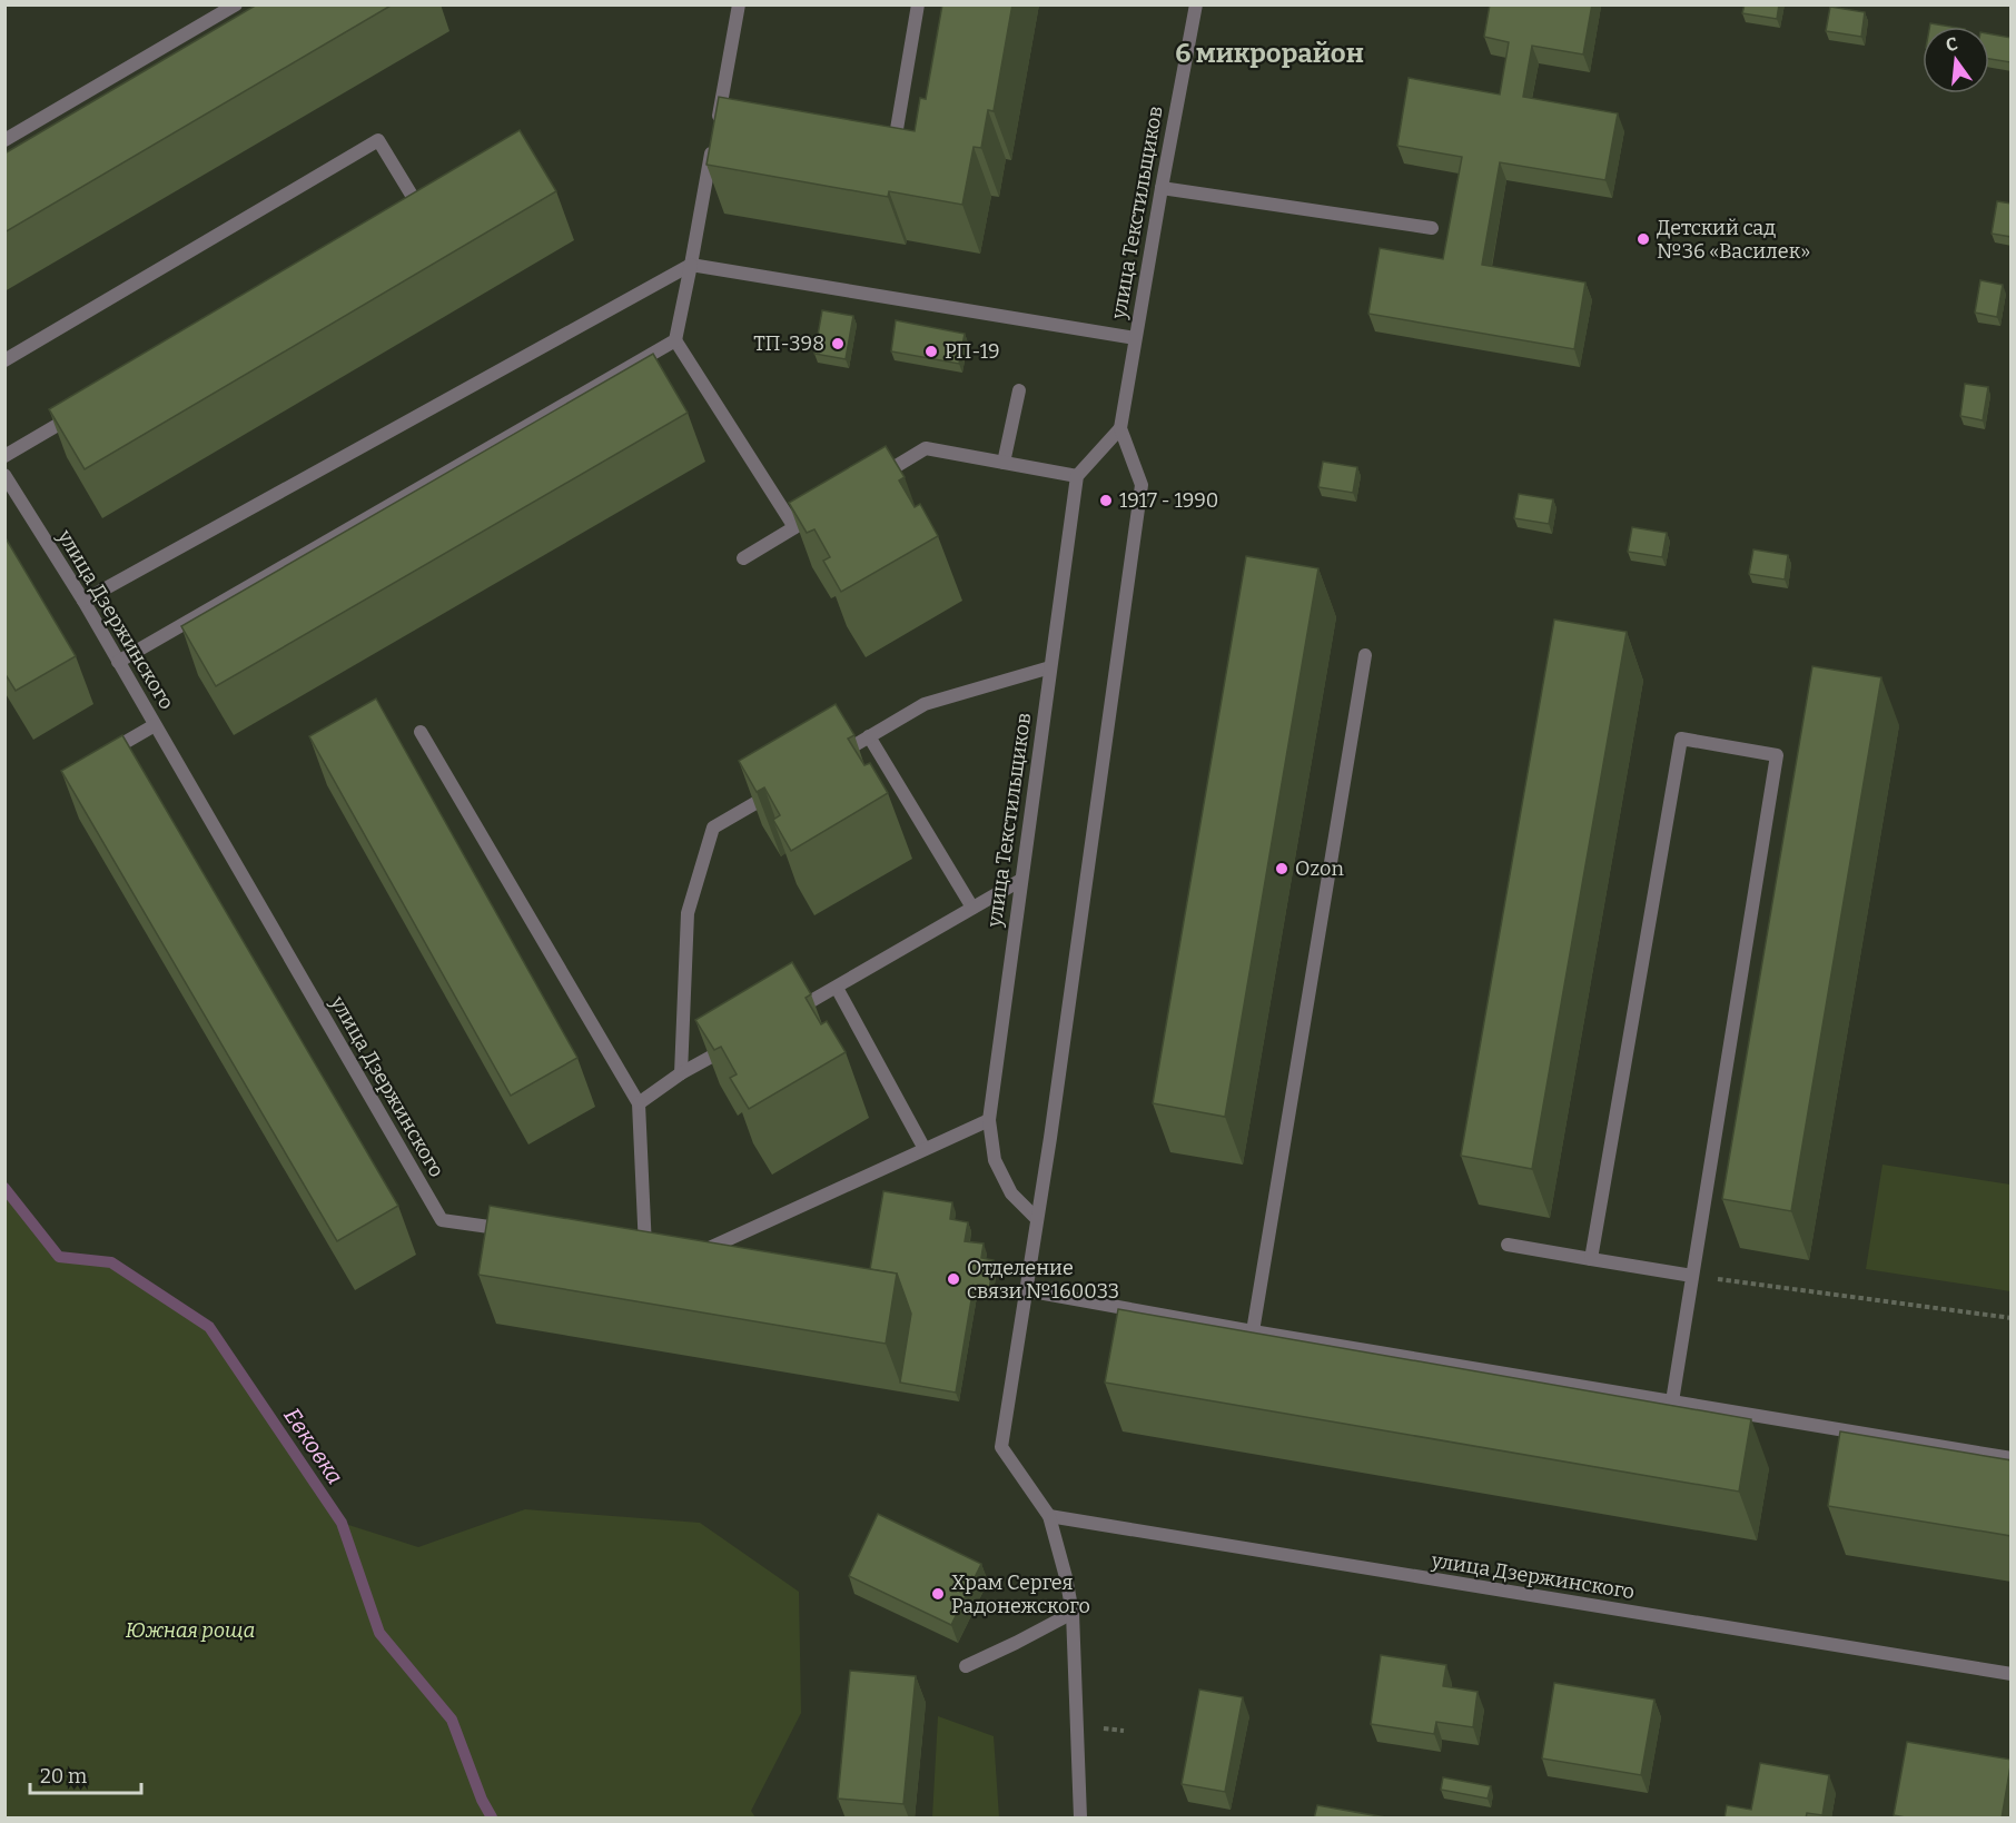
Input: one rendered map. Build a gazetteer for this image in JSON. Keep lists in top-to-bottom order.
{
  "streets": {
    "street": ["улица Текстильщиков", "улица Дзержинского"]
  },
  "crossings": [
    ["улица Текстильщиков", "улица Дзержинского"]
  ],
  "districts": ["6 микрорайон"],
  "water": ["Евковка"],
  "parks": ["Южная роща"],
  "places": [
    "Детский сад №36 «Василек»",
    "ТП-398",
    "РП-19",
    "1917 - 1990",
    "Ozon",
    "Отделение связи №160033",
    "Храм Сергея Радонежского"
  ],
  "scale_bar": "20 m",
  "north": "top"
}
